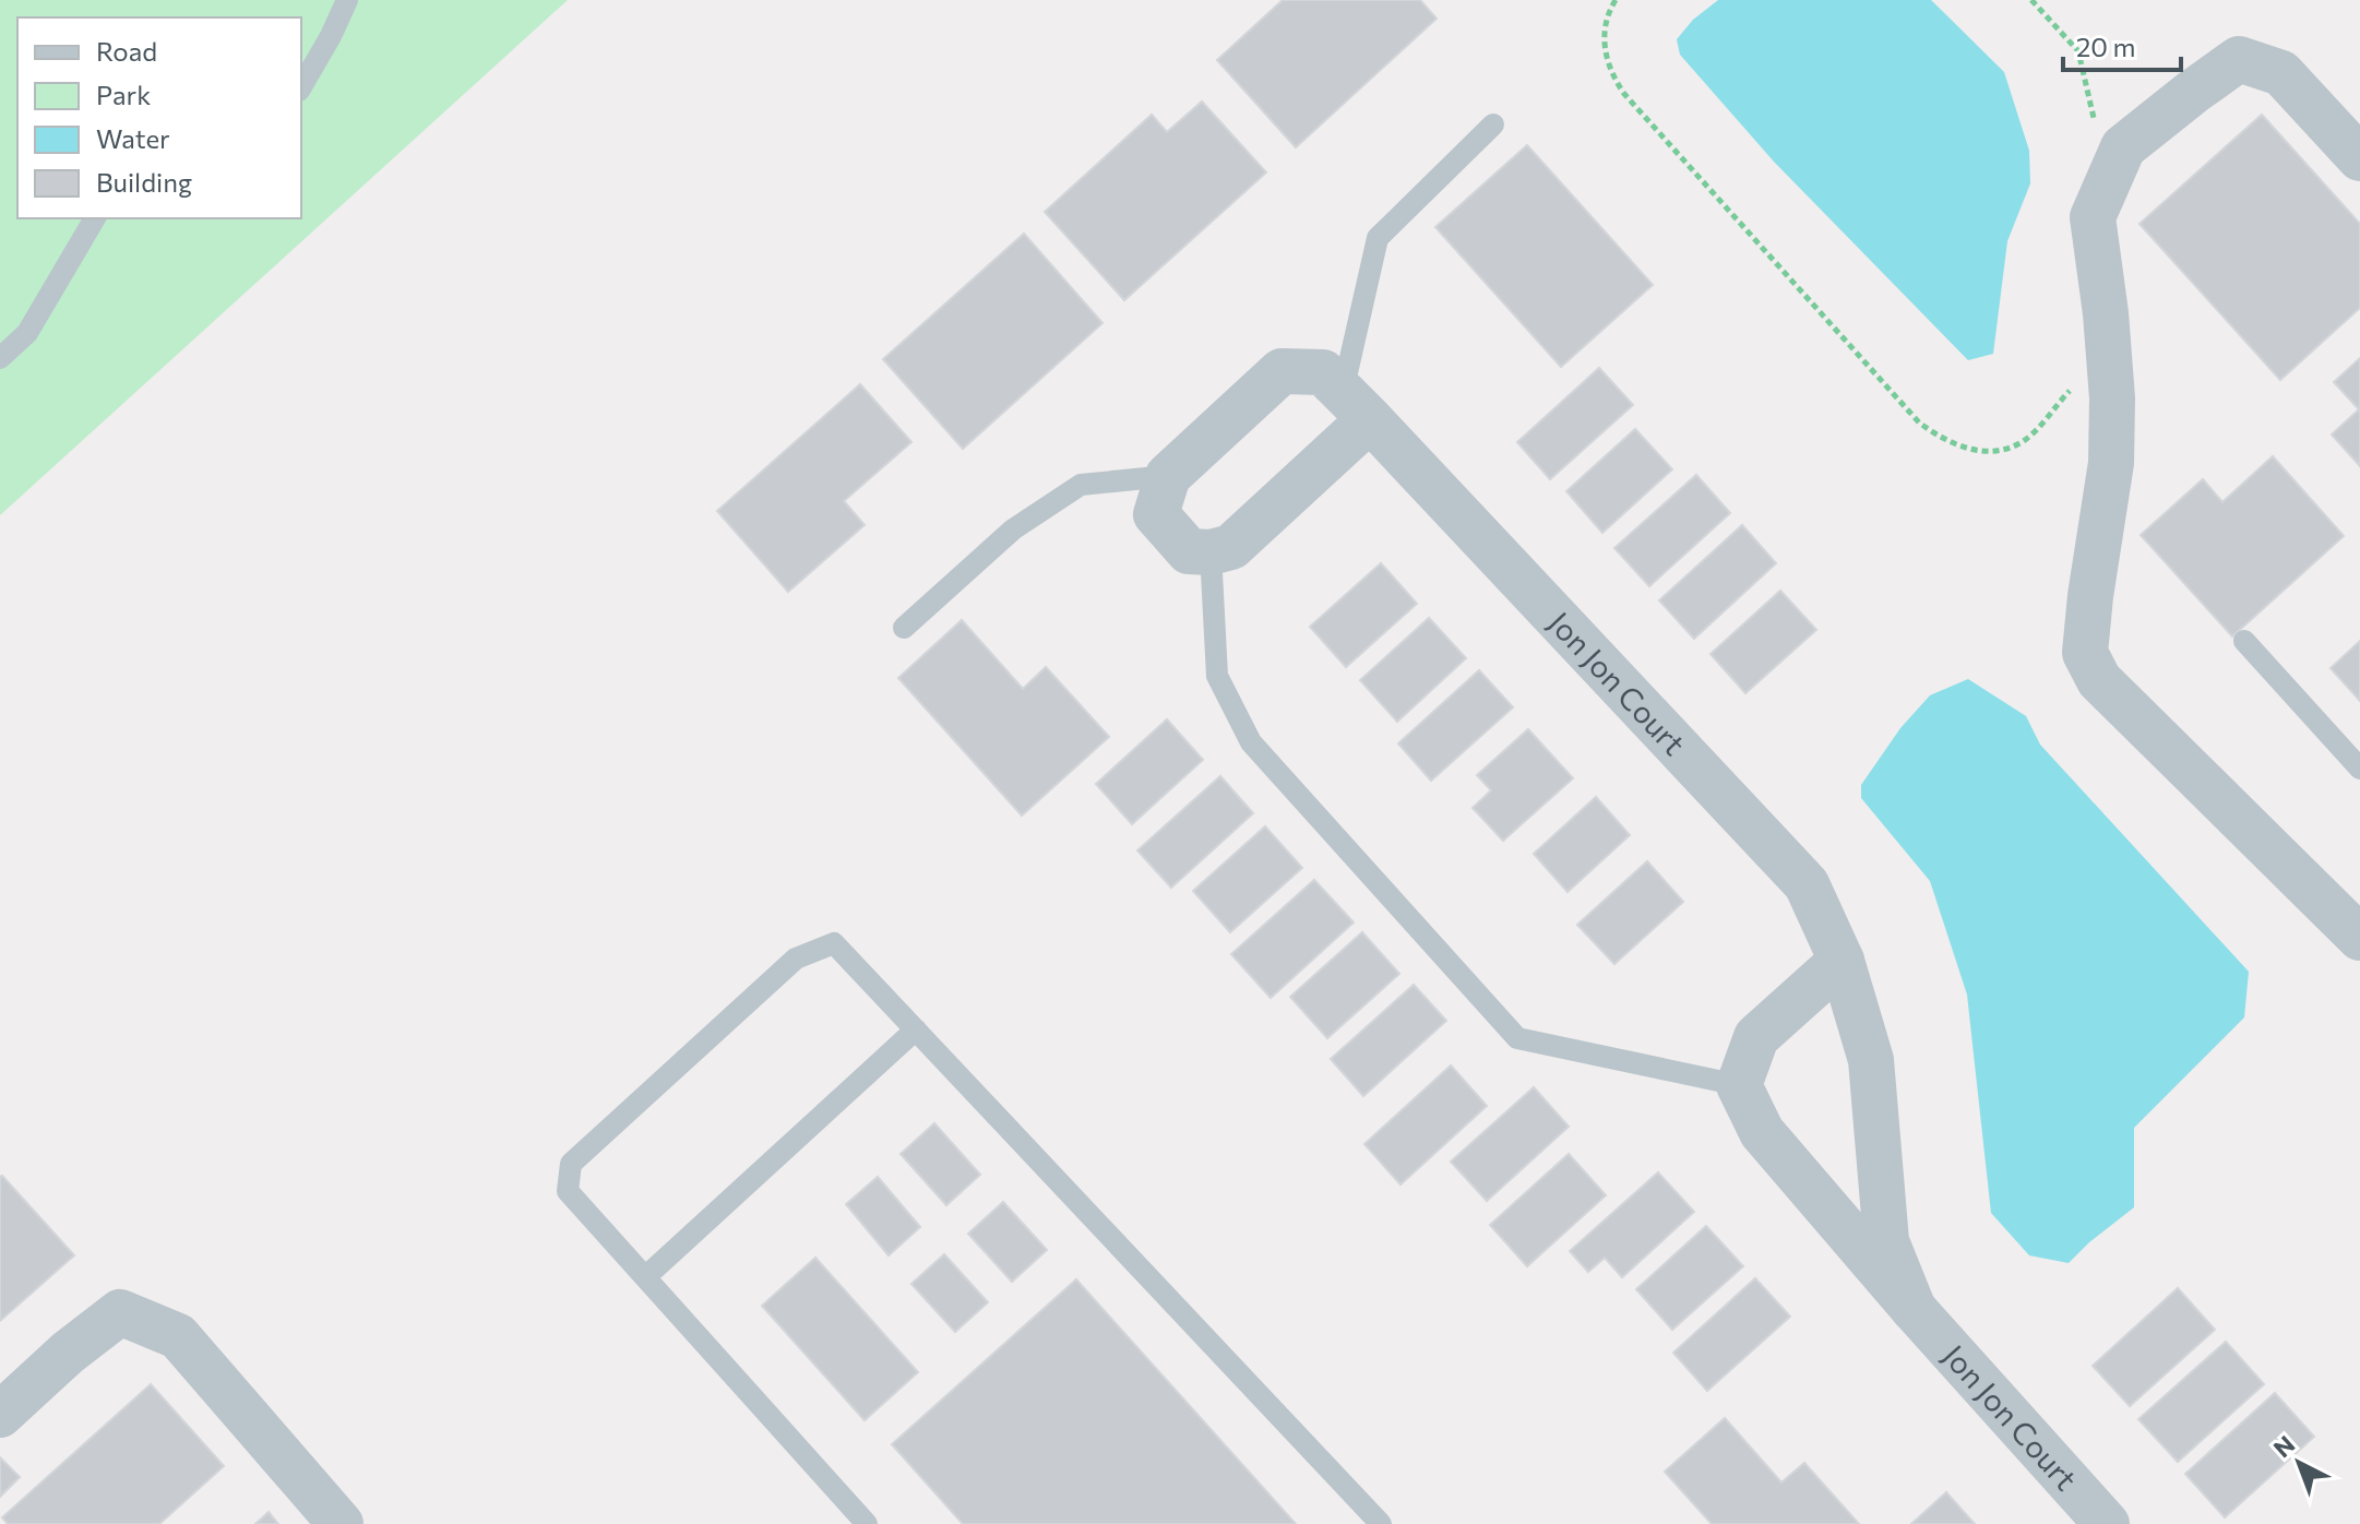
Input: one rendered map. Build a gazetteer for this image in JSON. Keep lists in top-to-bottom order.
{
  "streets": {
    "street": ["Jon Jon Court"]
  },
  "legend": [
    "Road",
    "Park",
    "Water",
    "Building"
  ],
  "scale_bar": "20 m",
  "north": "top left"
}
